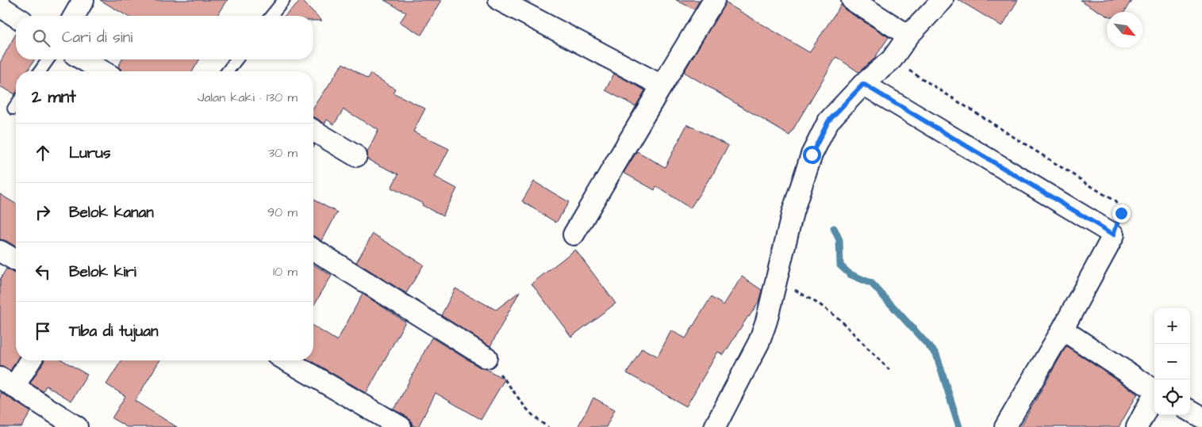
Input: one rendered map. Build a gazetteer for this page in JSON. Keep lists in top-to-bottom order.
{
  "north": "bottom right",
  "page": {
    "search": "Cari di sini",
    "heading": ["2 mnt", "Jalan kaki · 130 m"],
    "list": [
      ["Lurus", "30 m"],
      ["Belok kanan", "90 m"],
      ["Belok kiri", "10 m"],
      "Tiba di tujuan"
    ],
    "map_buttons": ["+", "−"]
  }
}
